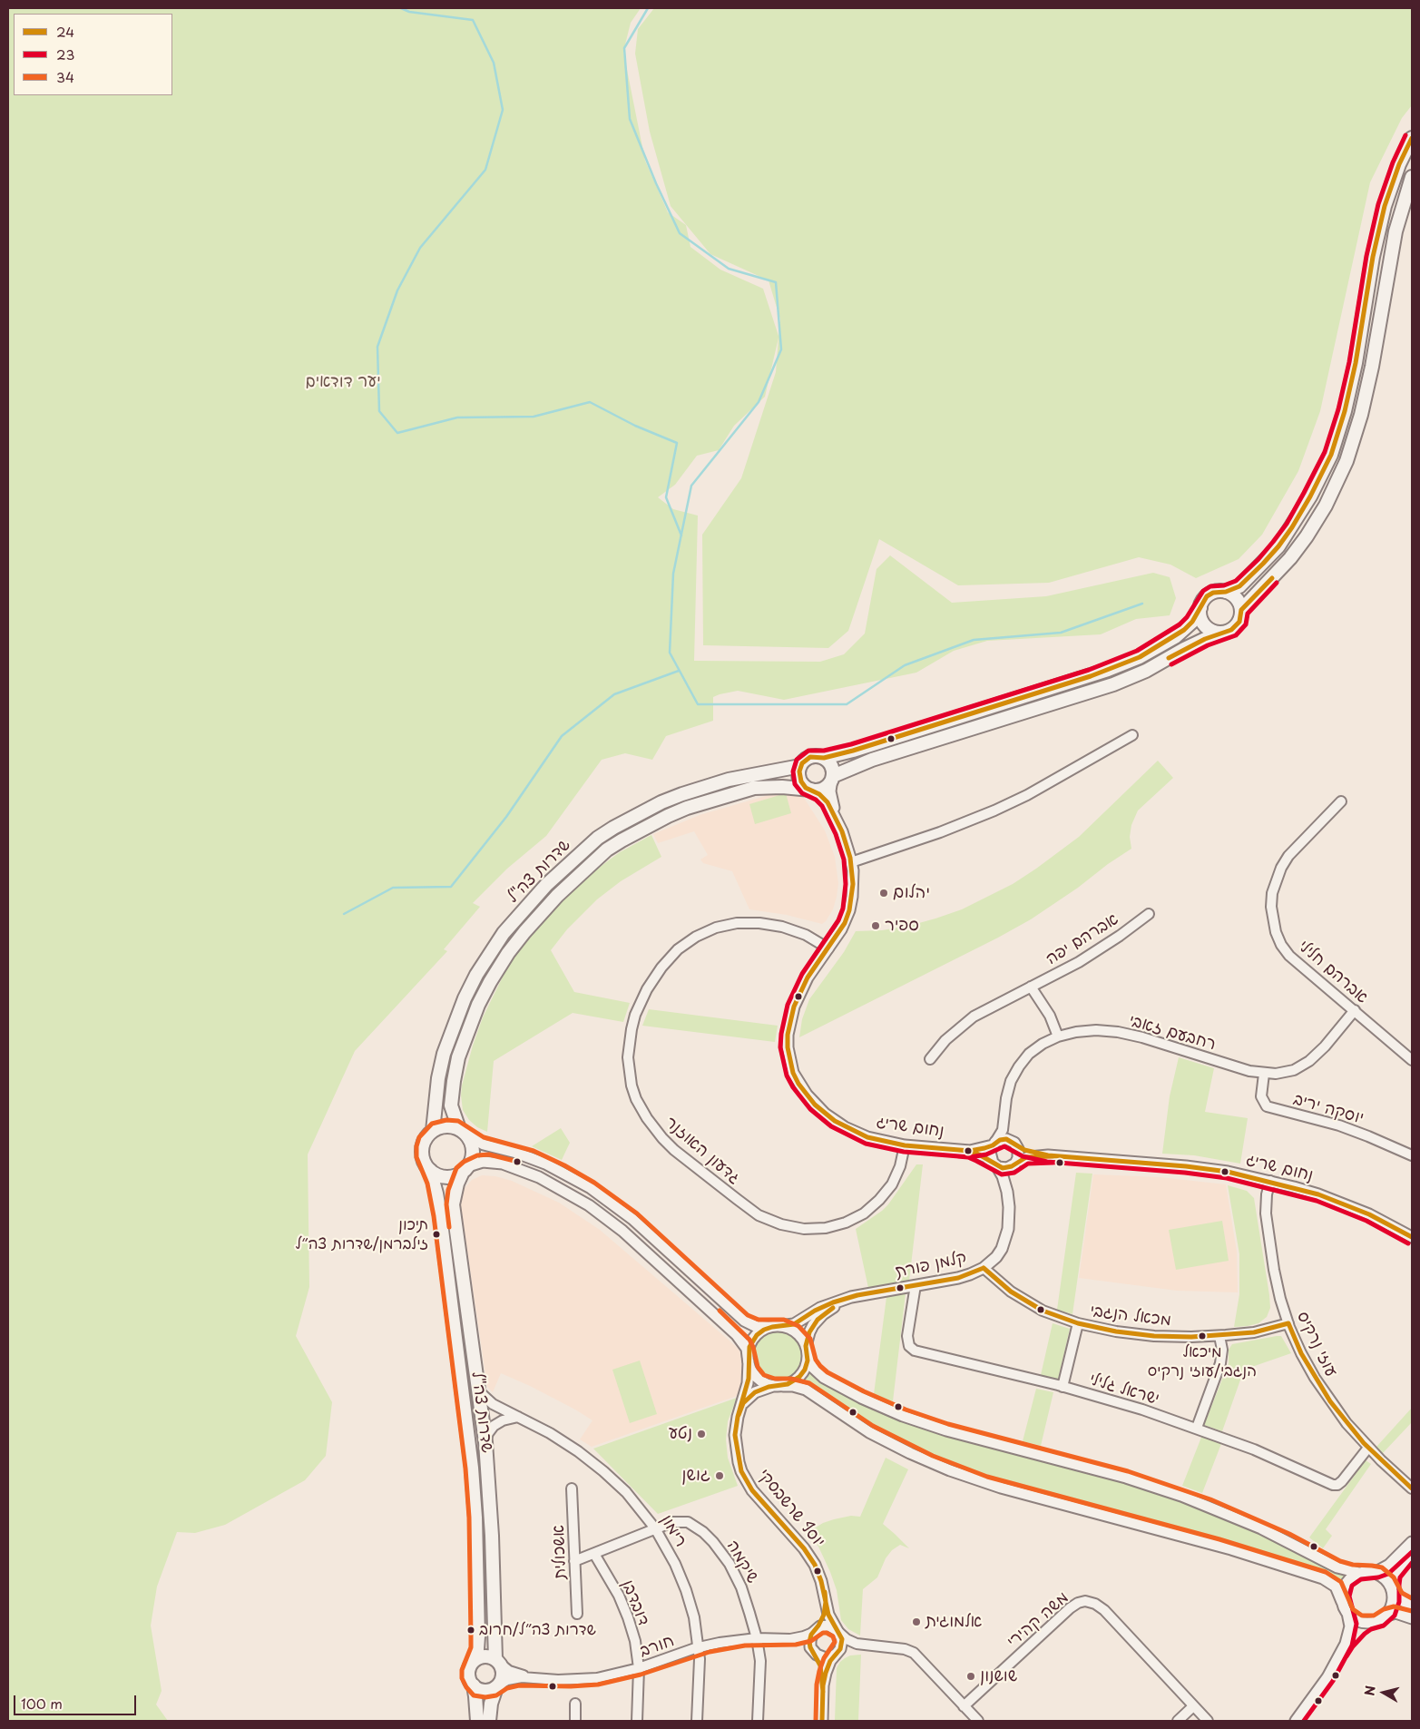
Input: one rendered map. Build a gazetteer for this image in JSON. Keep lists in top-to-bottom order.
{
  "streets": {
    "main road": ["שדרות צה\"ל"],
    "street": [
      "אברהם יפה",
      "אברהם חלילי",
      "רחבעם זאבי",
      "יוסקה יריב",
      "נחום שריג",
      "גדעון האוזנר",
      "קלמן פורת",
      "מכאל הנגבי",
      "עוזי נרקיס",
      "ישראל גלילי",
      "יוסף שרשבסקי",
      "רימון",
      "אשכולית",
      "שיקמה",
      "דובדבן",
      "משה קהירי",
      "חורב"
    ]
  },
  "crossings": [
    ["שדרות צה\"ל", "נחום שריג"],
    ["שדרות צה\"ל", "רימון"],
    ["שדרות צה\"ל", "חורב"],
    ["אברהם חלילי", "רחבעם זאבי"],
    ["רחבעם זאבי", "יוסקה יריב"],
    ["רחבעם זאבי", "נחום שריג"],
    ["רחבעם זאבי", "קלמן פורת"],
    ["נחום שריג", "גדעון האוזנר"],
    ["נחום שריג", "קלמן פורת"],
    ["נחום שריג", "עוזי נרקיס"],
    ["קלמן פורת", "מכאל הנגבי"],
    ["קלמן פורת", "ישראל גלילי"],
    ["קלמן פורת", "יוסף שרשבסקי"],
    ["מכאל הנגבי", "עוזי נרקיס"],
    ["עוזי נרקיס", "ישראל גלילי"],
    ["יוסף שרשבסקי", "חורב"],
    ["רימון", "שיקמה"],
    ["רימון", "חורב"],
    ["אשכולית", "שיקמה"],
    ["שיקמה", "דובדבן"],
    ["שיקמה", "חורב"],
    ["דובדבן", "חורב"]
  ],
  "parks": ["יער דודאים"],
  "places": [
    "יהלום",
    "ספיר",
    "תיכון זילברמן/שדרות צה״ל",
    "מיכאל הנגבי/עוזי נרקיס",
    "נטע",
    "גושן",
    "אלמוגית",
    "שדרות צה״ל/חרוב",
    "שושנון"
  ],
  "lines": ["transit line 23", "transit line 24", "transit line 34"],
  "legend": ["24", "23", "34"],
  "scale_bar": "100 m",
  "north": "left"
}
